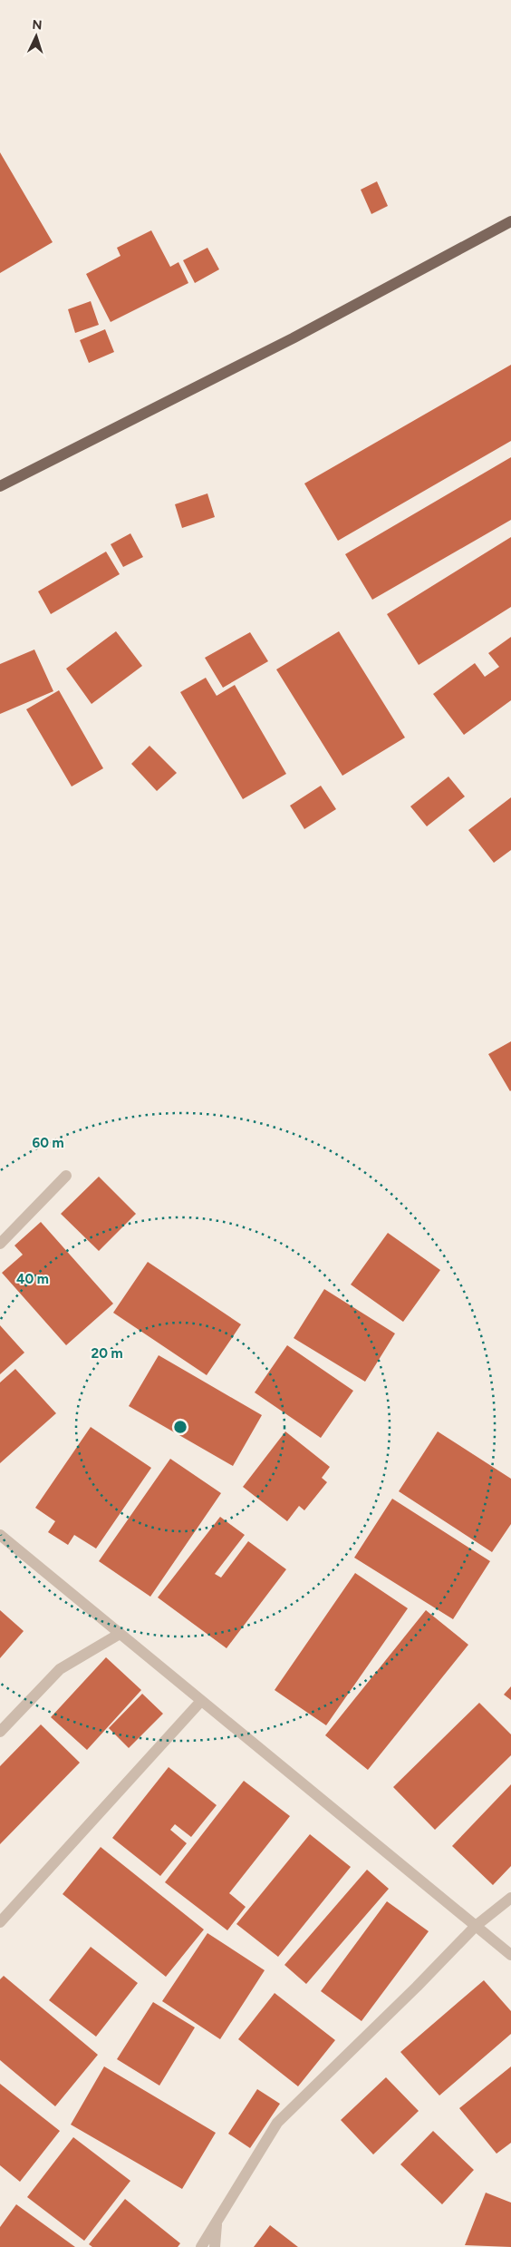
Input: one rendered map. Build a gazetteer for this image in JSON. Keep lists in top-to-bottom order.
{
  "north": "top",
  "rings": ["60 m", "40 m", "20 m"]
}
